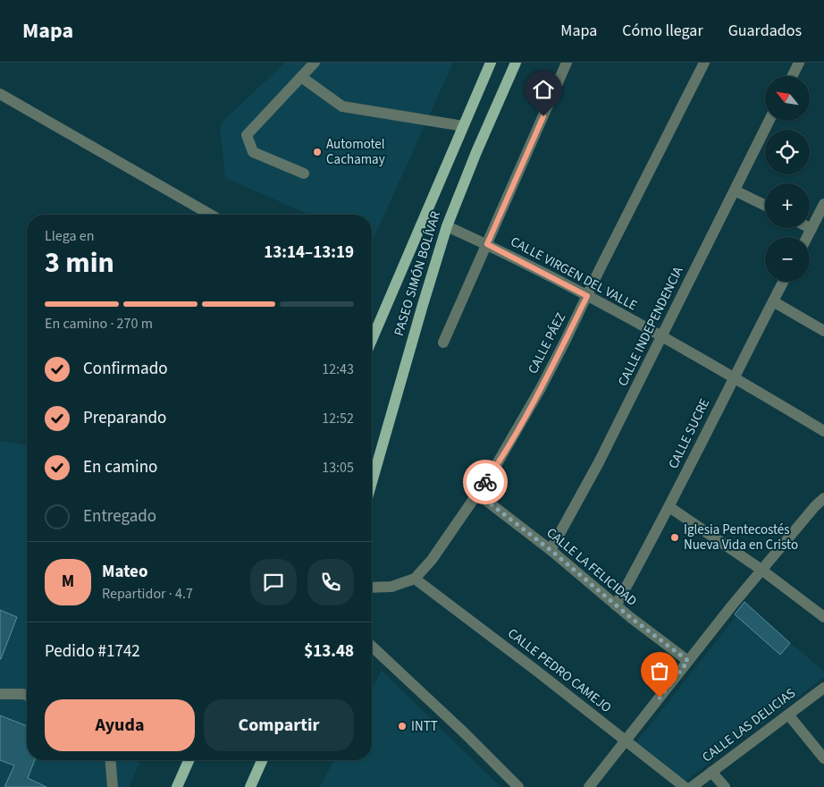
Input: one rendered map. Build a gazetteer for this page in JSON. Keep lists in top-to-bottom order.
{
  "streets": {
    "main road": ["PASEO SIMÓN BOLÍVAR"],
    "street": [
      "CALLE VIRGEN DEL VALLE",
      "CALLE INDEPENDENCIA",
      "CALLE PÁEZ",
      "CALLE SUCRE",
      "CALLE LA FELICIDAD",
      "CALLE PEDRO CAMEJO",
      "CALLE LAS DELICIAS"
    ]
  },
  "crossings": [
    ["PASEO SIMÓN BOLÍVAR", "CALLE VIRGEN DEL VALLE"],
    ["CALLE VIRGEN DEL VALLE", "CALLE INDEPENDENCIA"],
    ["CALLE VIRGEN DEL VALLE", "CALLE PÁEZ"],
    ["CALLE VIRGEN DEL VALLE", "CALLE SUCRE"],
    ["CALLE INDEPENDENCIA", "CALLE LA FELICIDAD"],
    ["CALLE PÁEZ", "CALLE LA FELICIDAD"],
    ["CALLE PÁEZ", "CALLE PEDRO CAMEJO"],
    ["CALLE SUCRE", "CALLE LA FELICIDAD"]
  ],
  "places": ["Automotel Cachamay", "Iglesia Pentecostés Nueva Vida en Cristo", "INTT"],
  "north": "top left",
  "page": {
    "header": "Mapa",
    "nav": ["Mapa", "Cómo llegar", "Guardados"],
    "map_buttons": ["+", "−"],
    "heading": ["3 min", "Llega en", "13:14–13:19"],
    "panel": [
      "Mateo",
      "Repartidor · 4.7",
      "Pedido #1742",
      "$13.48"
    ],
    "bar": "En camino · 270 m",
    "list": [
      ["Confirmado", "12:43"],
      ["Preparando", "12:52"],
      ["En camino", "13:05"],
      "Entregado"
    ],
    "round": "M",
    "buttons": ["Ayuda", "Compartir"]
  }
}
